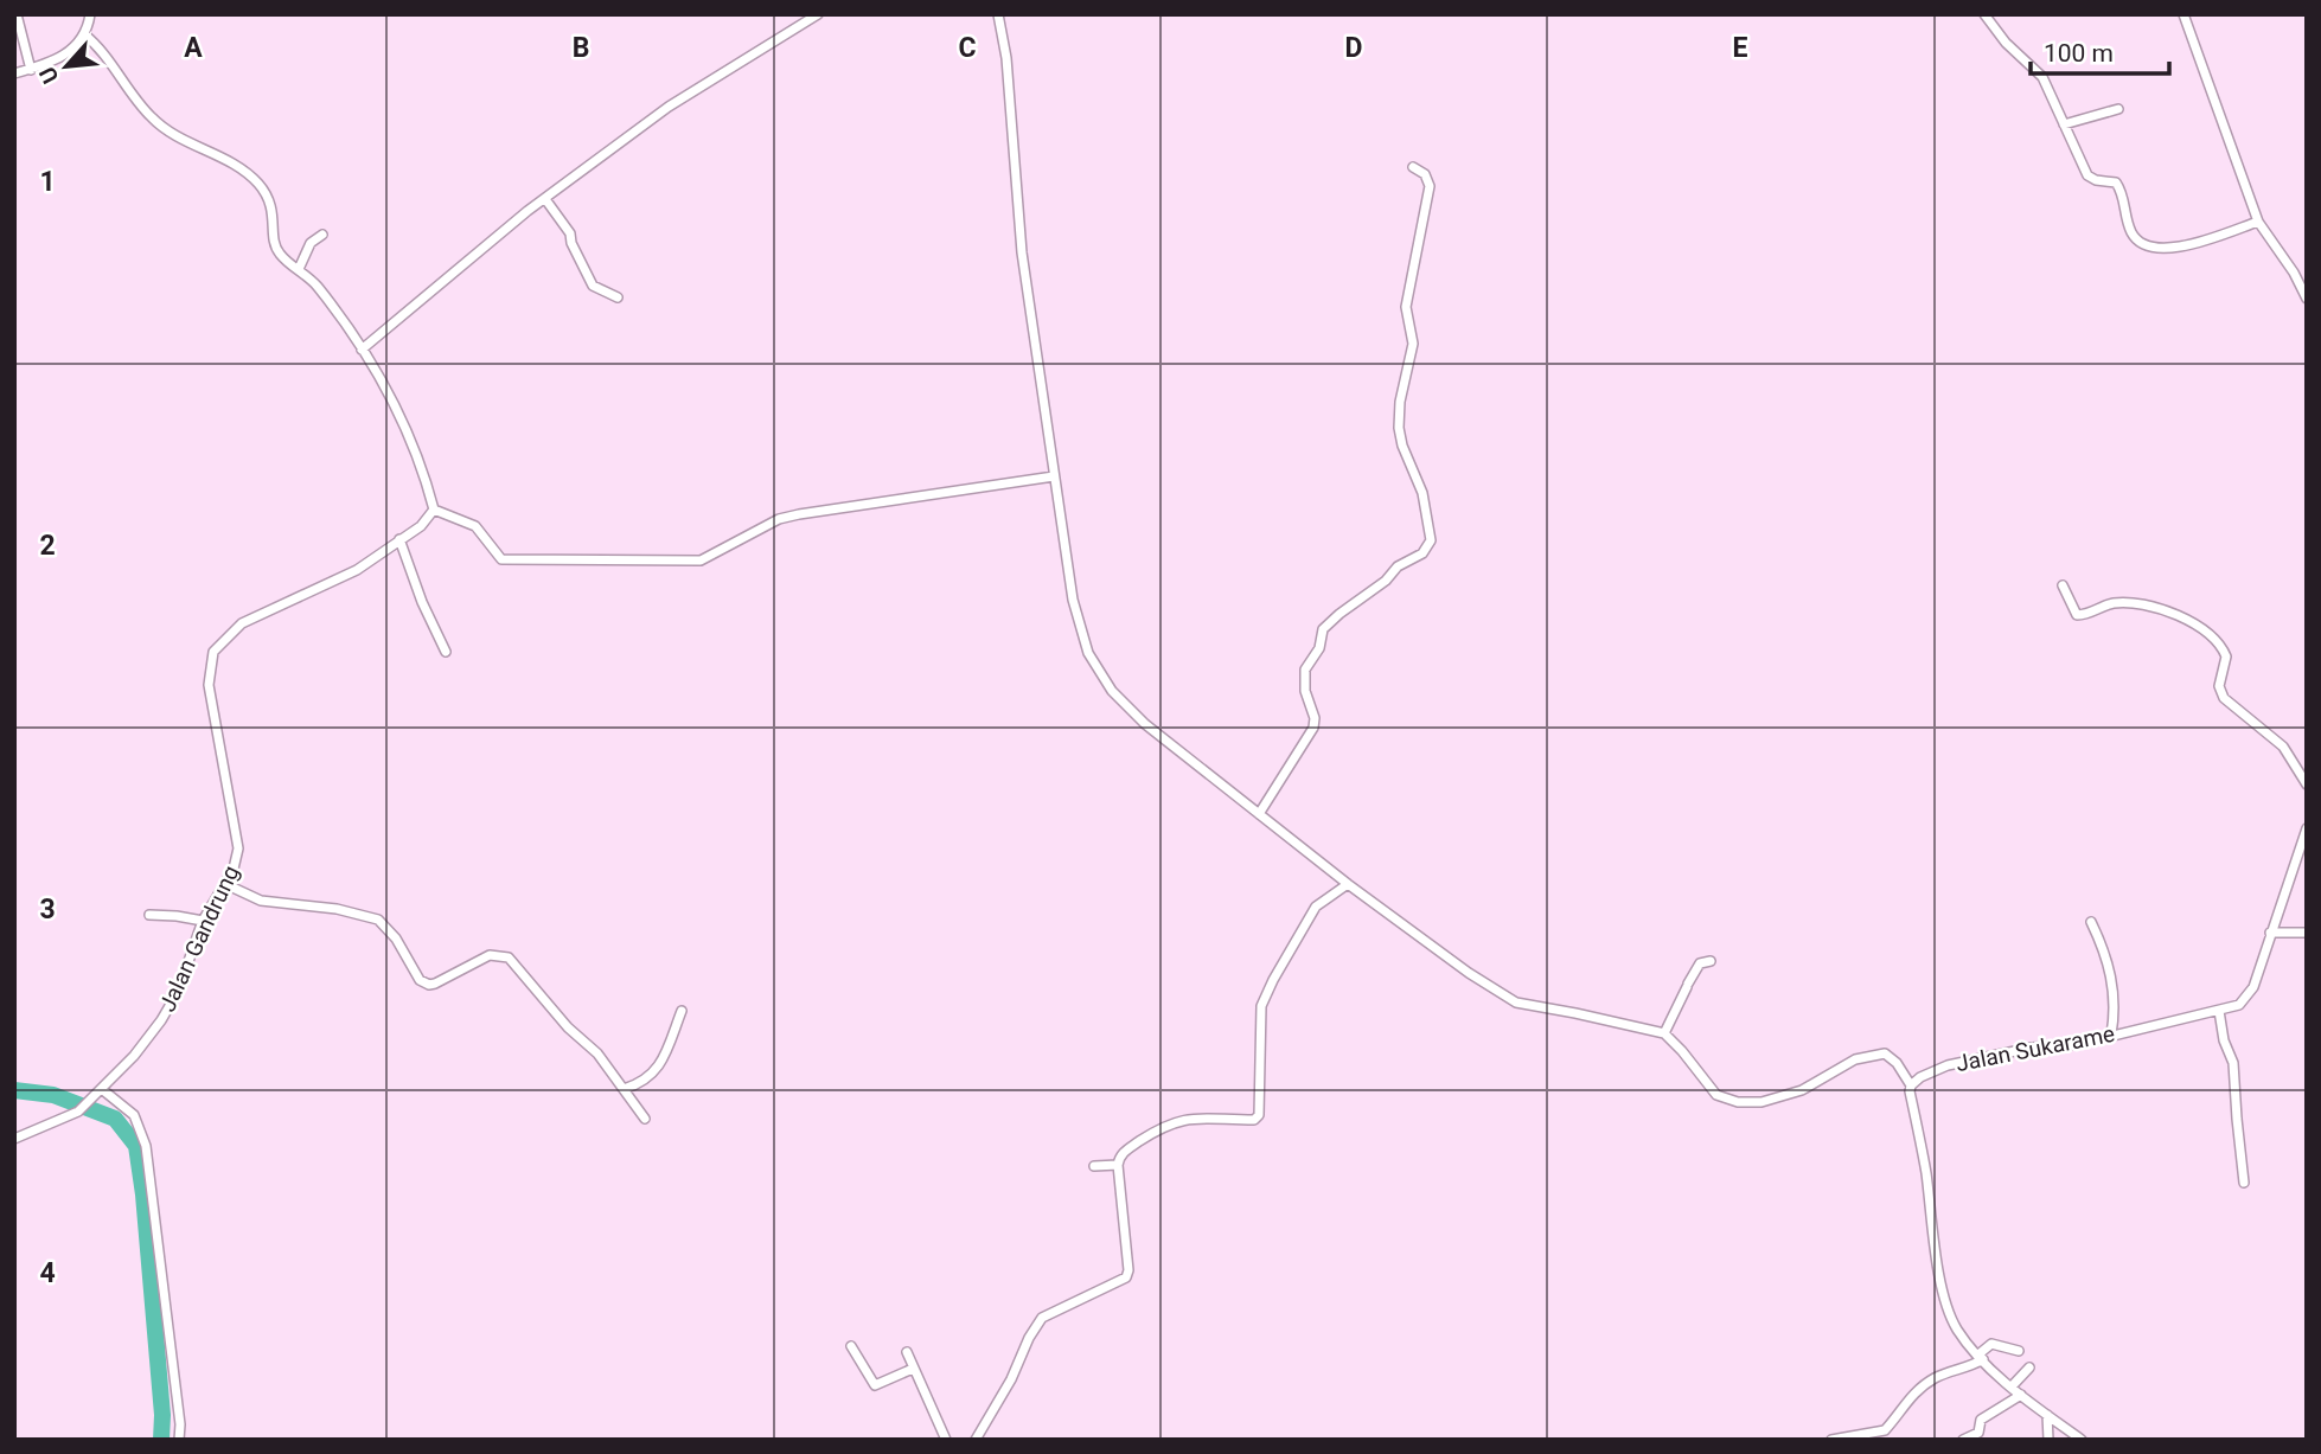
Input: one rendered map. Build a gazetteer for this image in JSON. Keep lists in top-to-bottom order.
{
  "streets": {
    "street": ["Jalan Gandrung", "Jalan Sukarame"]
  },
  "scale_bar": "100 m",
  "north": "bottom left",
  "grid": {
    "columns": [
      "A",
      "B",
      "C",
      "D",
      "E"
    ],
    "rows": [
      "1",
      "2",
      "3",
      "4"
    ]
  }
}
